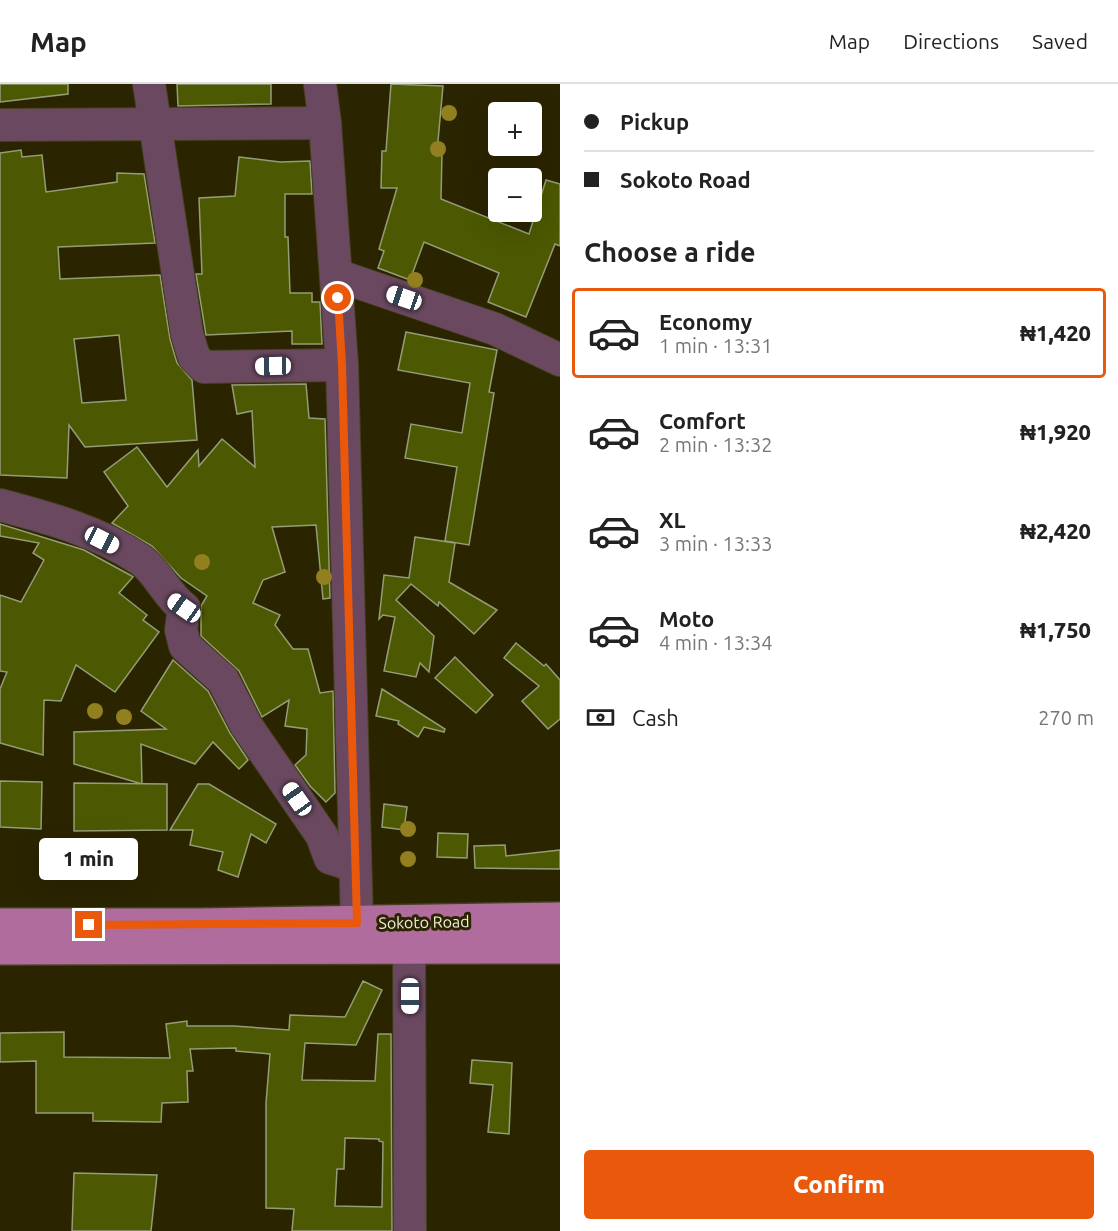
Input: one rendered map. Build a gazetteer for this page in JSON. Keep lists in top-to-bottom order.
{
  "streets": {
    "main road": ["Sokoto Road"]
  },
  "page": {
    "header": "Map",
    "nav": ["Map", "Directions", "Saved"],
    "banner": ["Pickup", "Sokoto Road"],
    "map_buttons": ["+", "−"],
    "heading": "Choose a ride",
    "list": [
      {
        "name": "Economy",
        "note": "1 min · 13:31",
        "value": "₦1,420"
      },
      {
        "name": "Comfort",
        "note": "2 min · 13:32",
        "value": "₦1,920"
      },
      {
        "name": "XL",
        "note": "3 min · 13:33",
        "value": "₦2,420"
      },
      {
        "name": "Moto",
        "note": "4 min · 13:34",
        "value": "₦1,750"
      }
    ],
    "pay": ["Cash", "270 m"],
    "bubble": "1 min",
    "buttons": "Confirm"
  }
}
